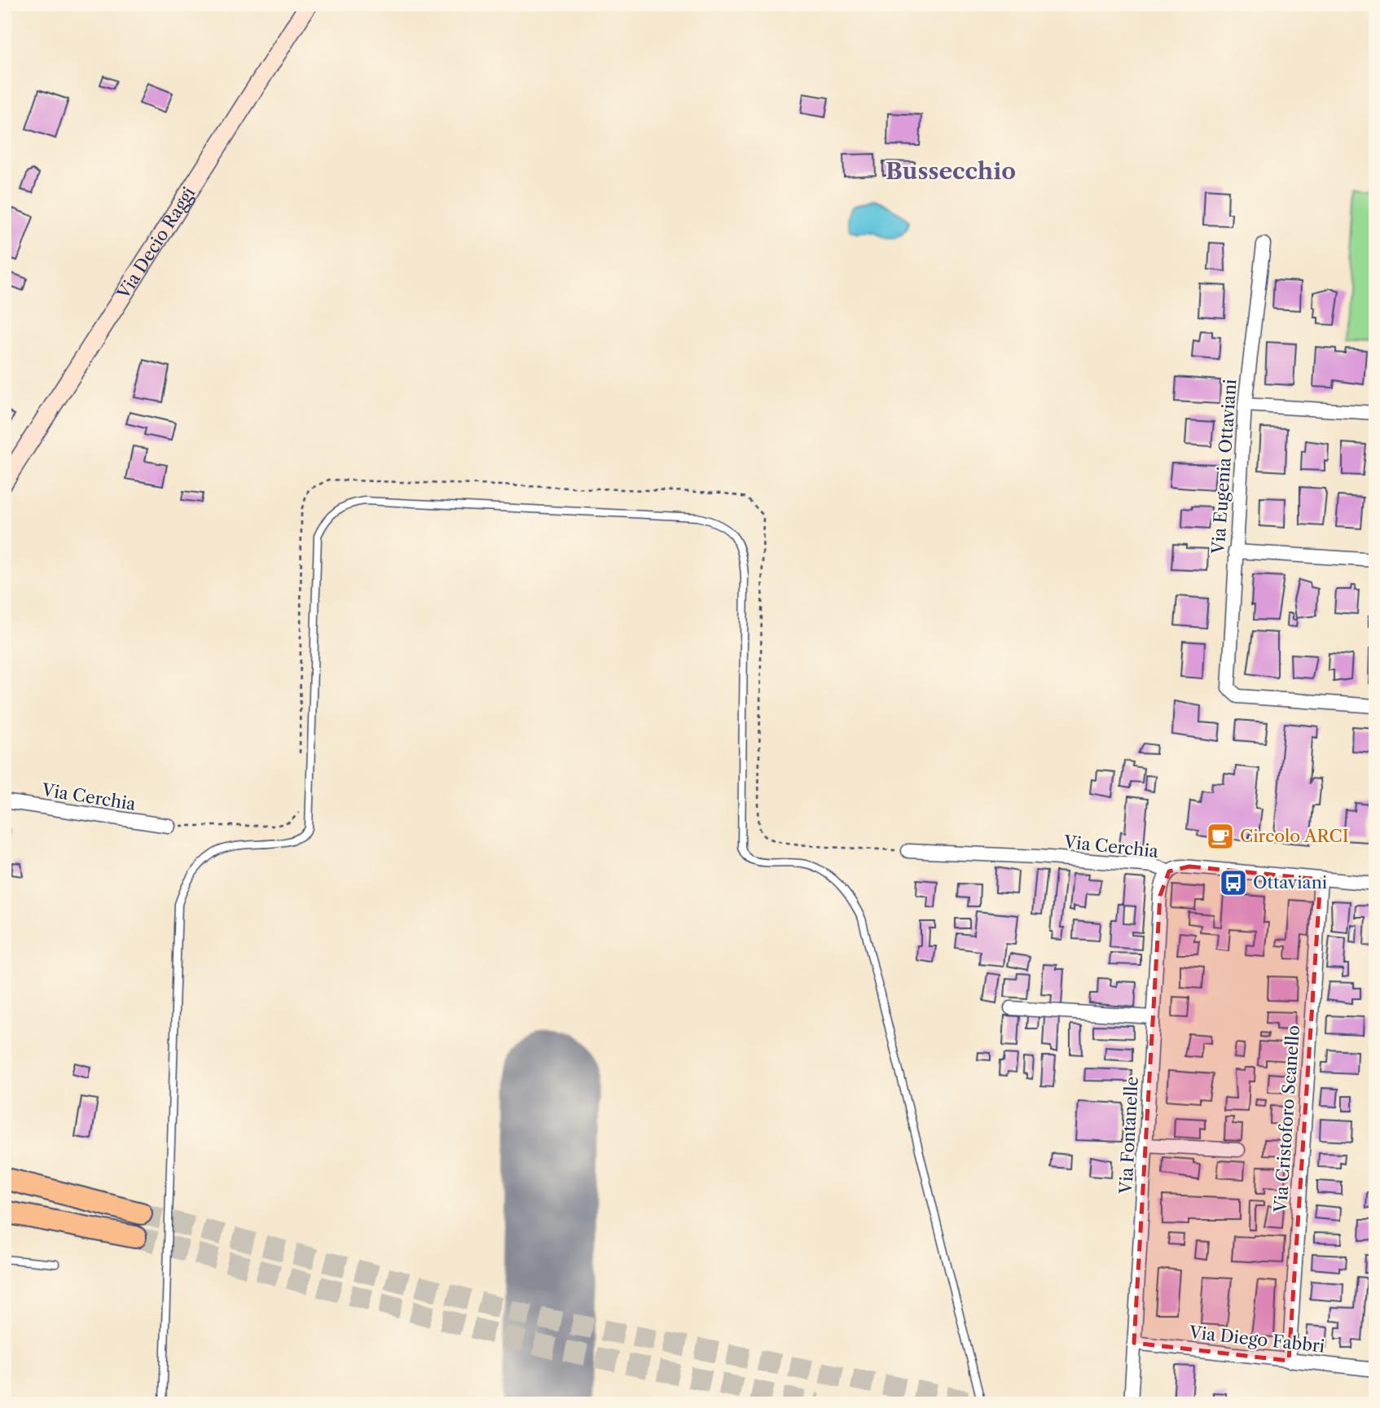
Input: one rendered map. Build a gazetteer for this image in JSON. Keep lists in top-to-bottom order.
{
  "streets": {
    "main road": ["Via Decio Raggi"],
    "street": [
      "Via Eugenia Ottaviani",
      "Via Cerchia",
      "Via Cristoforo Scanello",
      "Via Fontanelle",
      "Via Diego Fabbri"
    ]
  },
  "crossings": [
    ["Via Cerchia", "Via Cristoforo Scanello"],
    ["Via Cerchia", "Via Fontanelle"],
    ["Via Cristoforo Scanello", "Via Diego Fabbri"],
    ["Via Fontanelle", "Via Diego Fabbri"]
  ],
  "districts": ["Bussecchio"],
  "places": {
    "cafe": ["Circolo ARCI"],
    "bus stop": ["Ottaviani"]
  }
}
